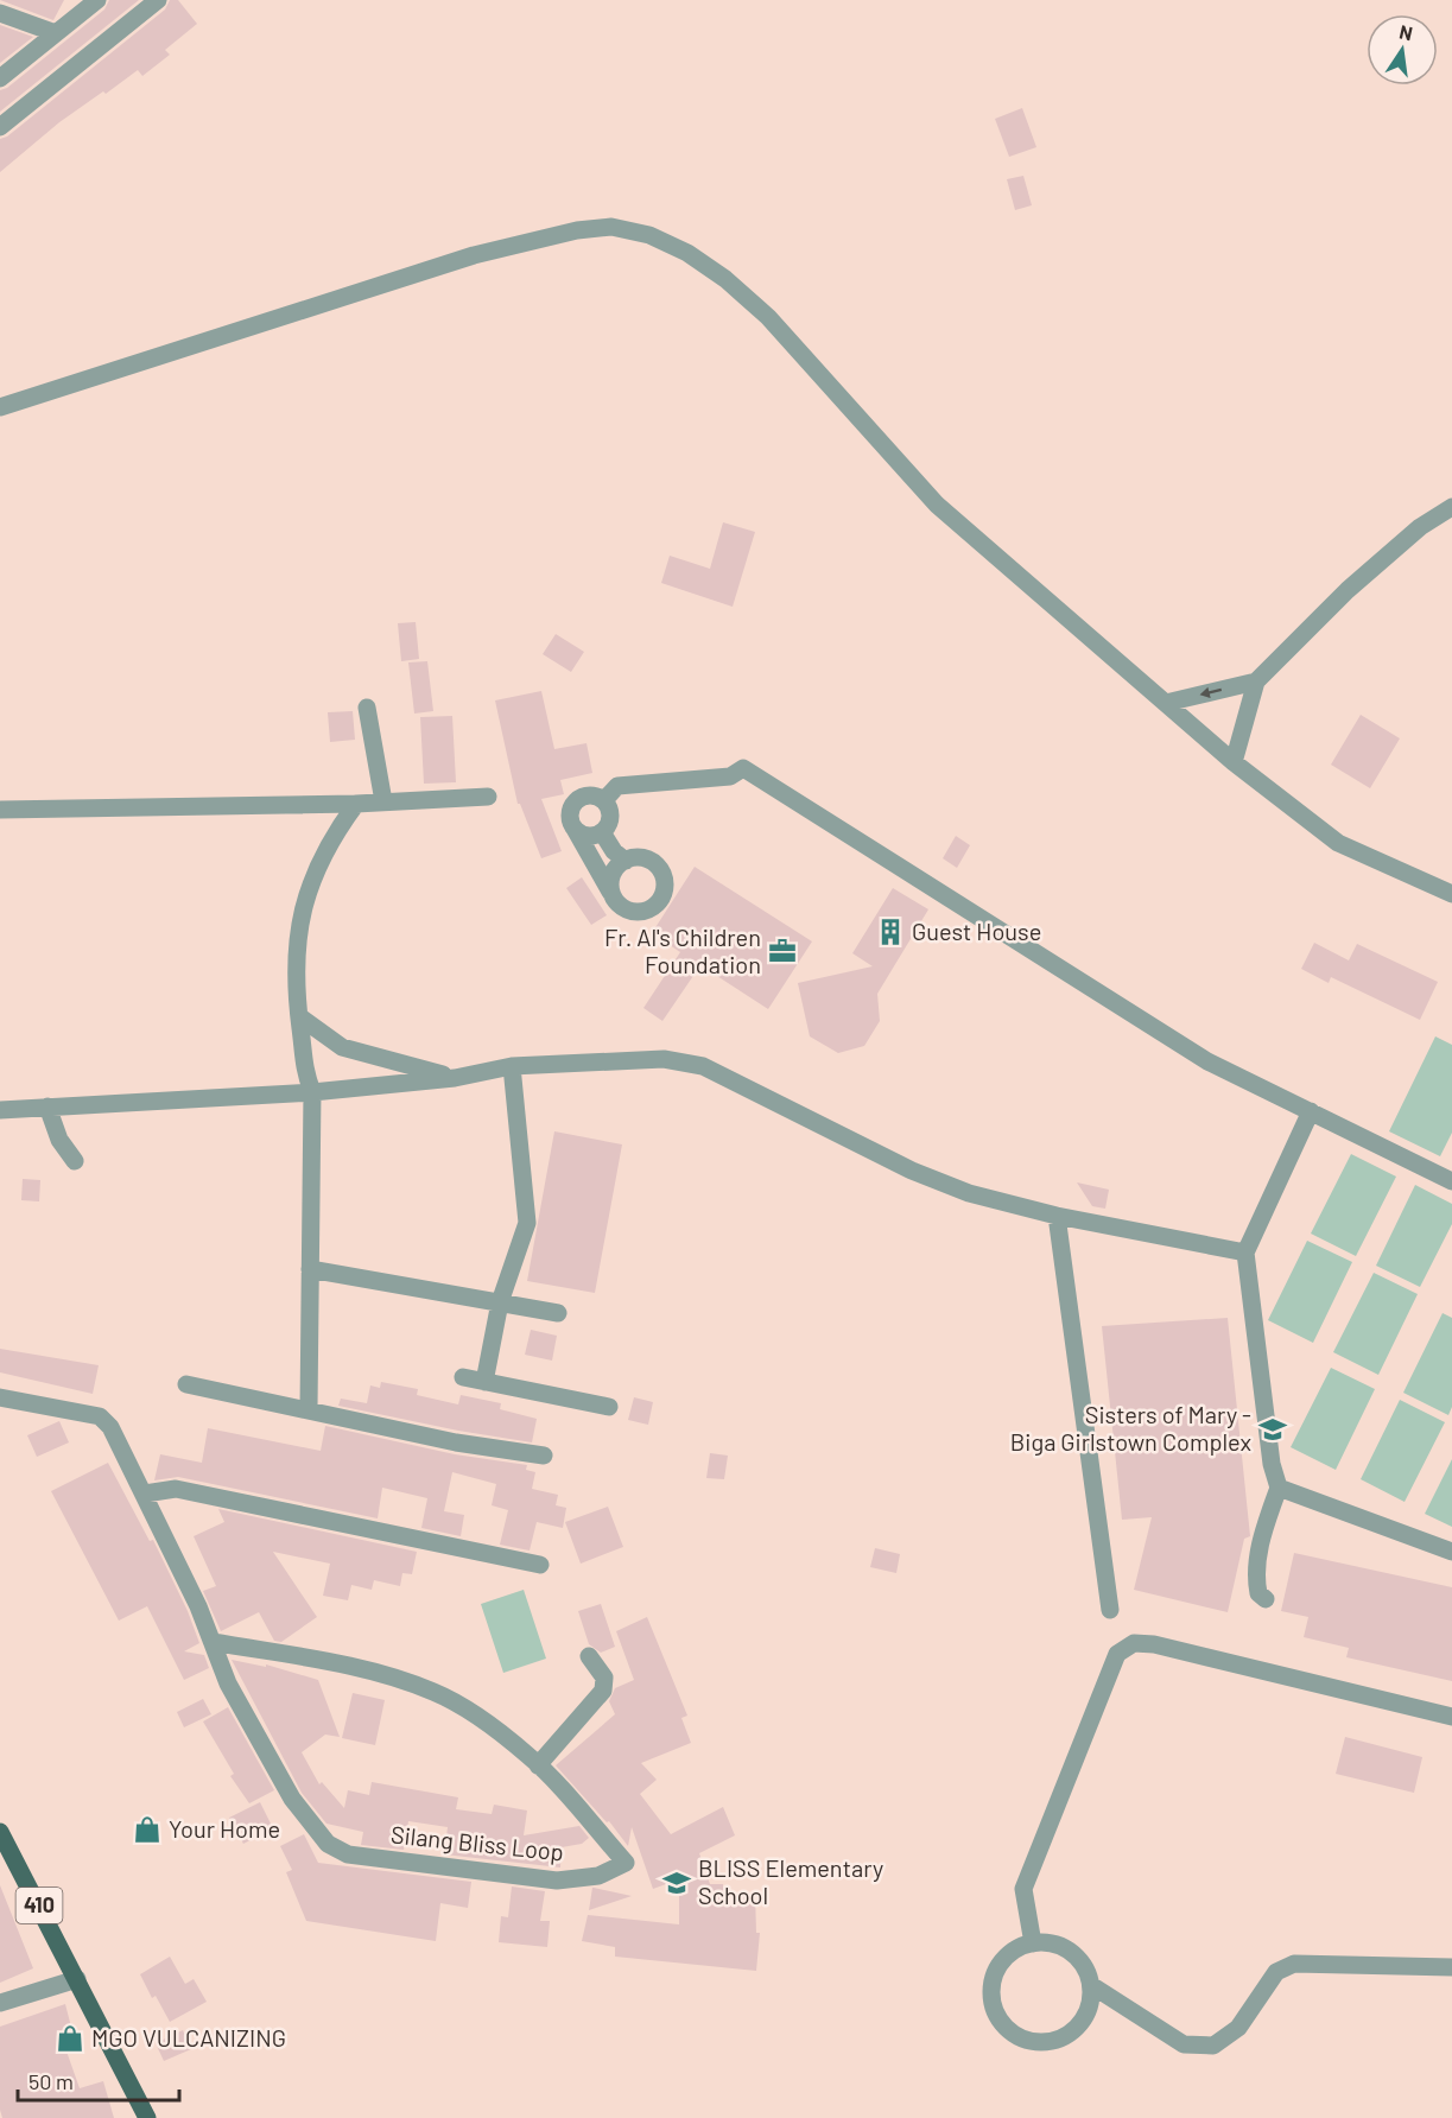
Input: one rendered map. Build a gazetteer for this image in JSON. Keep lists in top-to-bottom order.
{
  "streets": {
    "main road": ["410"],
    "street": ["Silang Bliss Loop"]
  },
  "places": {
    "building": ["Guest House"],
    "office": ["Fr. Al's Children Foundation"],
    "school or university": ["Sisters of Mary - Biga Girlstown Complex", "BLISS Elementary School"],
    "shop": ["Your Home", "MGO VULCANIZING"]
  },
  "scale_bar": "50 m",
  "north": "top"
}
